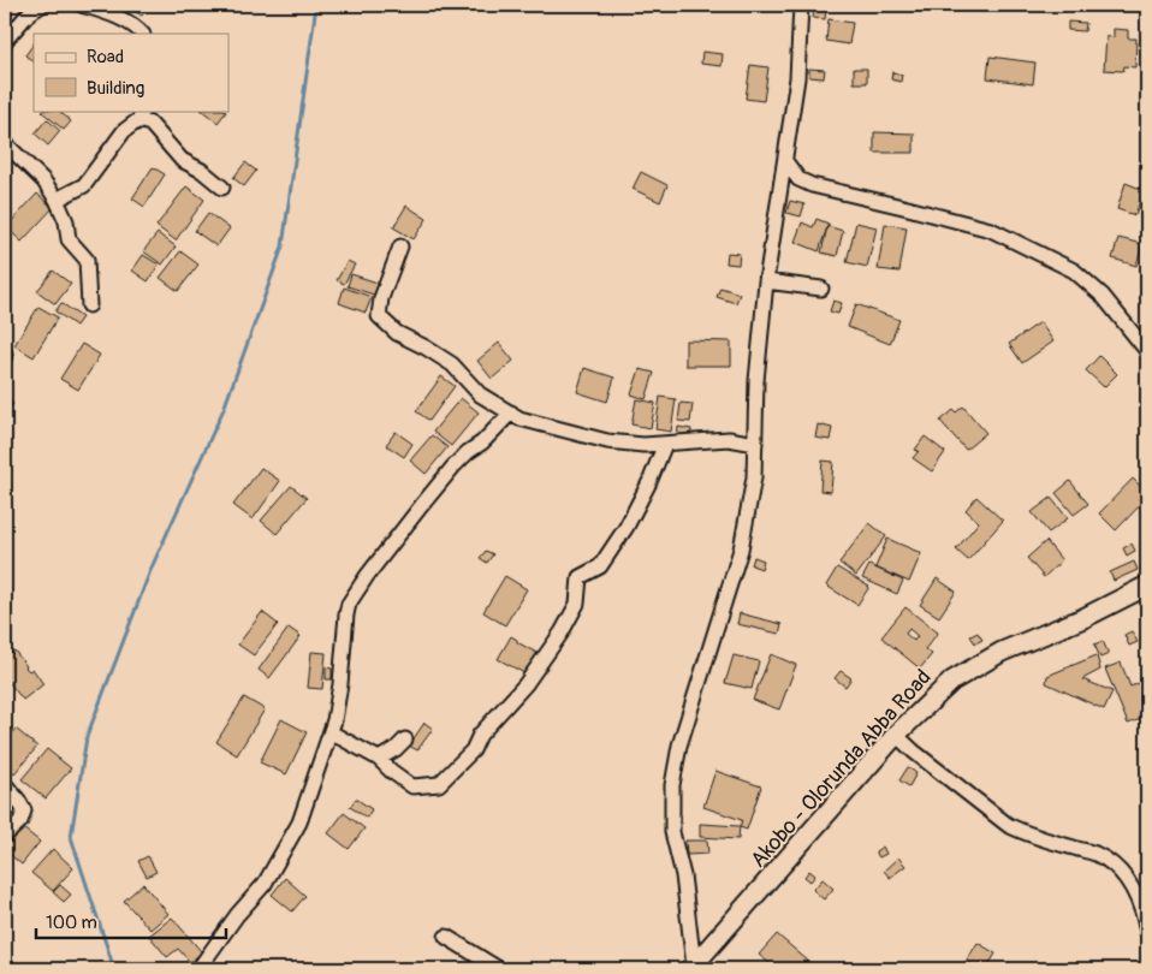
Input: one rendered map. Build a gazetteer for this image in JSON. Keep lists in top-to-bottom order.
{
  "streets": {
    "main road": ["Akobo - Olorunda Abba Road"]
  },
  "legend": ["Road", "Building"],
  "scale_bar": "100 m"
}
